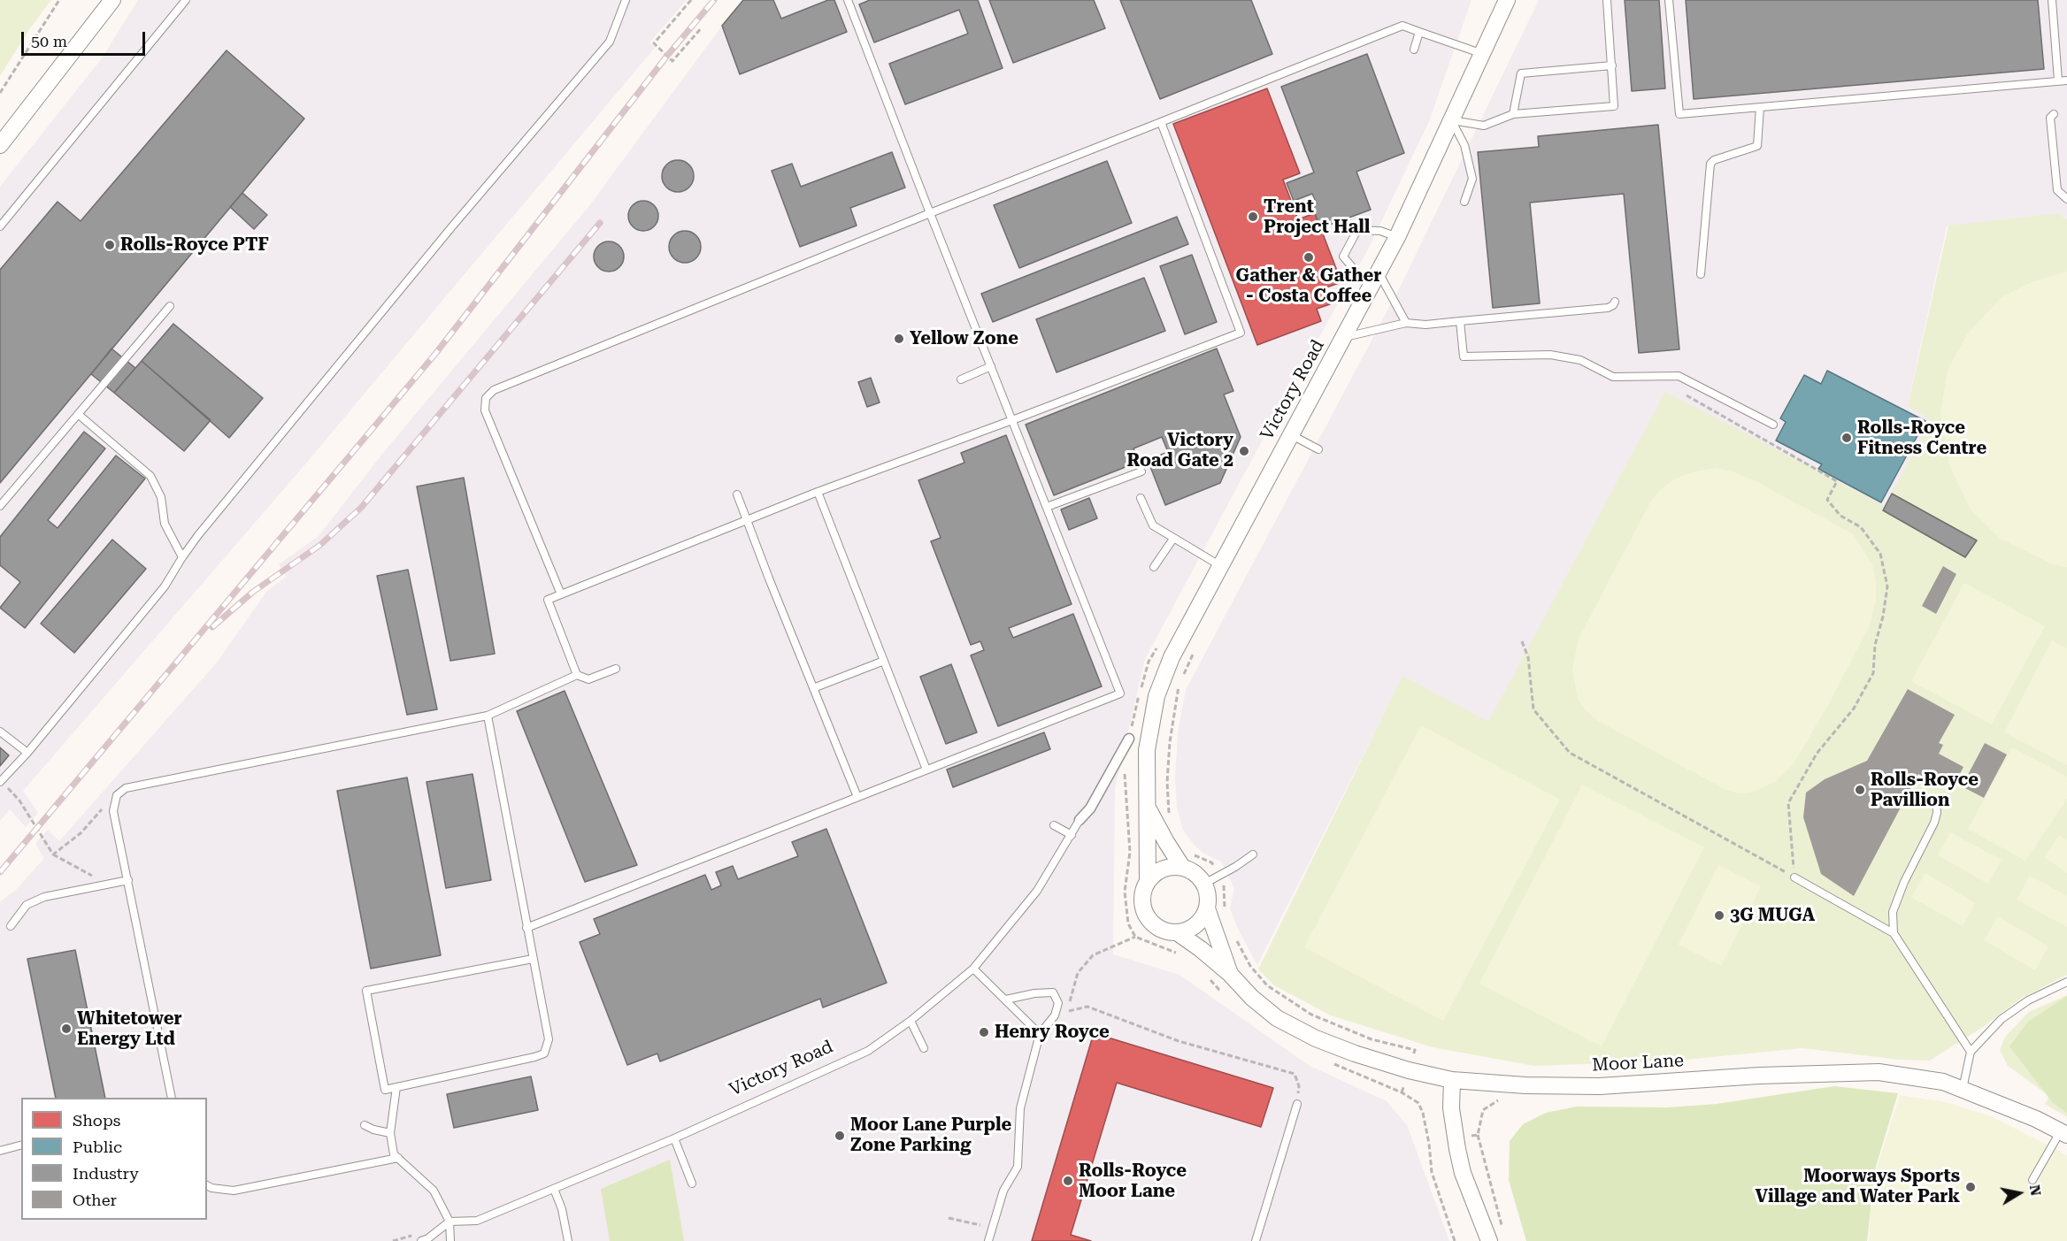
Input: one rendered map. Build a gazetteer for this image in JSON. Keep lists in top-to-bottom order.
{
  "streets": {
    "street": ["Victory Road", "Moor Lane"]
  },
  "crossings": [
    ["Victory Road", "Moor Lane"]
  ],
  "places": [
    "Trent Project Hall",
    "Rolls-Royce PTF",
    "Gather & Gather - Costa Coffee",
    "Yellow Zone",
    "Rolls-Royce Fitness Centre",
    "Victory Road Gate 2",
    "Rolls-Royce Pavillion",
    "3G MUGA",
    "Whitetower Energy Ltd",
    "Henry Royce",
    "Moor Lane Purple Zone Parking",
    "Rolls-Royce Moor Lane",
    "Moorways Sports Village and Water Park"
  ],
  "legend": [
    "Shops",
    "Public",
    "Industry",
    "Other"
  ],
  "scale_bar": "50 m",
  "north": "right"
}
